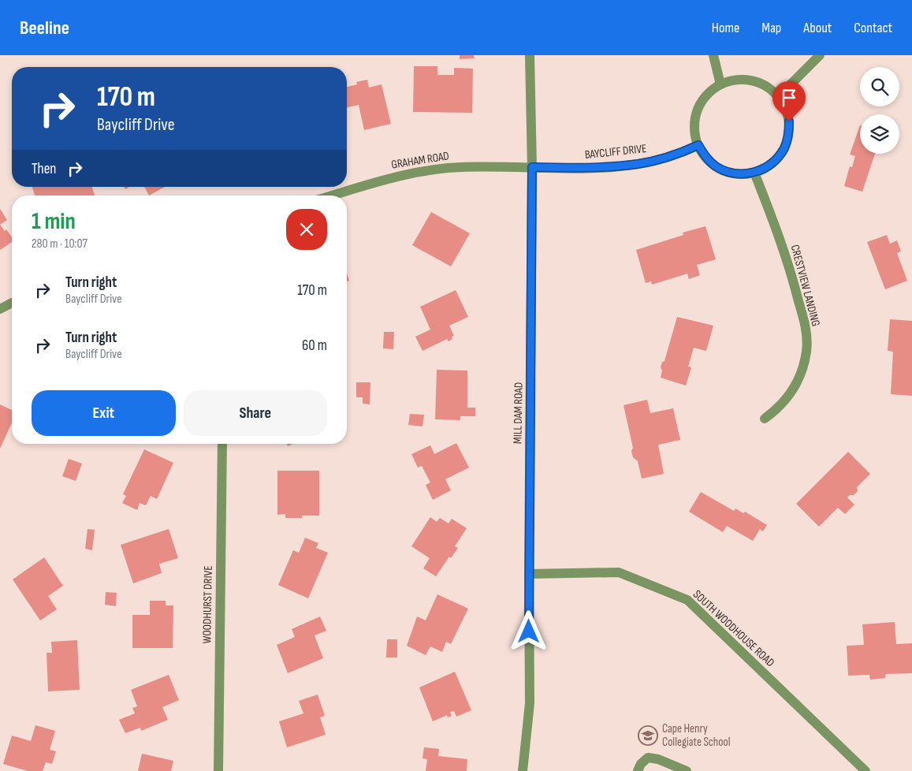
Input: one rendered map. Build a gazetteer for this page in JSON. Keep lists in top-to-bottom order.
{
  "streets": {
    "street": [
      "BAYCLIFF DRIVE",
      "GRAHAM ROAD",
      "CRESTVIEW LANDING",
      "MILL DAM ROAD",
      "WOODHURST DRIVE",
      "SOUTH WOODHOUSE ROAD"
    ]
  },
  "crossings": [
    ["BAYCLIFF DRIVE", "GRAHAM ROAD"],
    ["BAYCLIFF DRIVE", "CRESTVIEW LANDING"],
    ["BAYCLIFF DRIVE", "MILL DAM ROAD"],
    ["GRAHAM ROAD", "MILL DAM ROAD"],
    ["MILL DAM ROAD", "SOUTH WOODHOUSE ROAD"]
  ],
  "places": {
    "school or university": ["Cape Henry Collegiate School"]
  },
  "page": {
    "header": "Beeline",
    "nav": [
      "Home",
      "Map",
      "About",
      "Contact"
    ],
    "turn": ["170 m", "Baycliff Drive"],
    "then": "Then",
    "heading": ["1 min", "280 m · 10:07"],
    "list": [
      {
        "name": "Turn right",
        "note": "Baycliff Drive",
        "value": "170 m"
      },
      {
        "name": "Turn right",
        "note": "Baycliff Drive",
        "value": "60 m"
      }
    ],
    "buttons": ["Exit", "Share"]
  }
}
